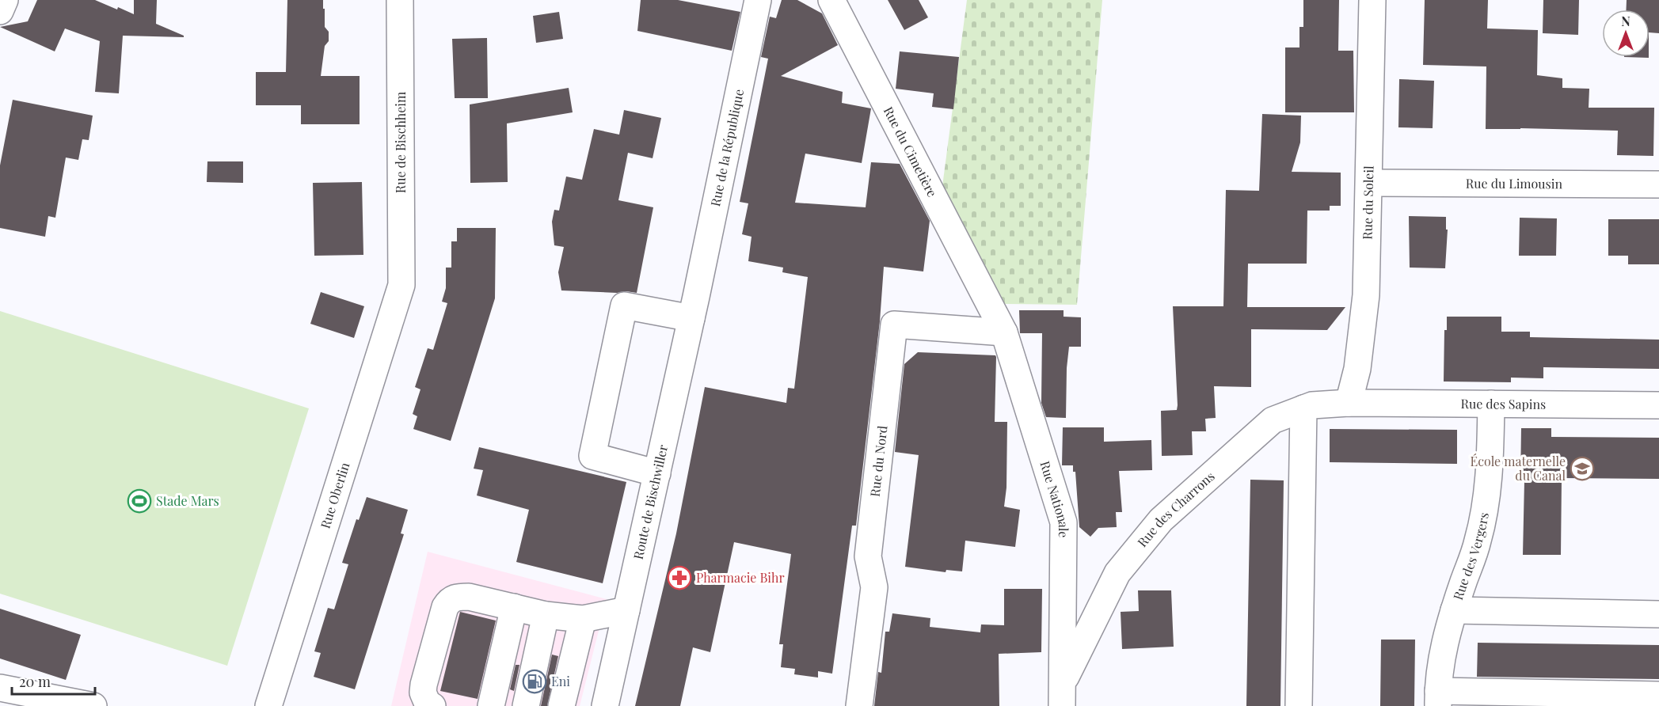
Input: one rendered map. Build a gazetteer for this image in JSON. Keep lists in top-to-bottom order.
{
  "streets": {
    "street": [
      "Rue de Bischheim",
      "Rue de la République",
      "Rue du Cimetière",
      "Rue du Limousin",
      "Rue du Soleil",
      "Rue des Sapins",
      "Rue du Nord",
      "Rue Oberlin",
      "Rue Nationale",
      "Route de Bischwiller",
      "Rue des Charrons",
      "Rue des Vergers"
    ]
  },
  "crossings": [
    ["Rue de Bischheim", "Rue Oberlin"],
    ["Rue de la République", "Route de Bischwiller"],
    ["Rue du Cimetière", "Rue Nationale"],
    ["Rue du Limousin", "Rue du Soleil"],
    ["Rue du Soleil", "Rue des Sapins"],
    ["Rue du Soleil", "Rue des Charrons"],
    ["Rue des Sapins", "Rue des Charrons"],
    ["Rue des Sapins", "Rue des Vergers"],
    ["Rue du Nord", "Rue Nationale"],
    ["Rue Nationale", "Rue des Charrons"]
  ],
  "places": {
    "school or university": ["École maternelle du Canal"],
    "sports": ["Stade Mars"],
    "pharmacy": ["Pharmacie Bihr"],
    "fuel station": ["Eni"]
  },
  "scale_bar": "20 m",
  "north": "top"
}
